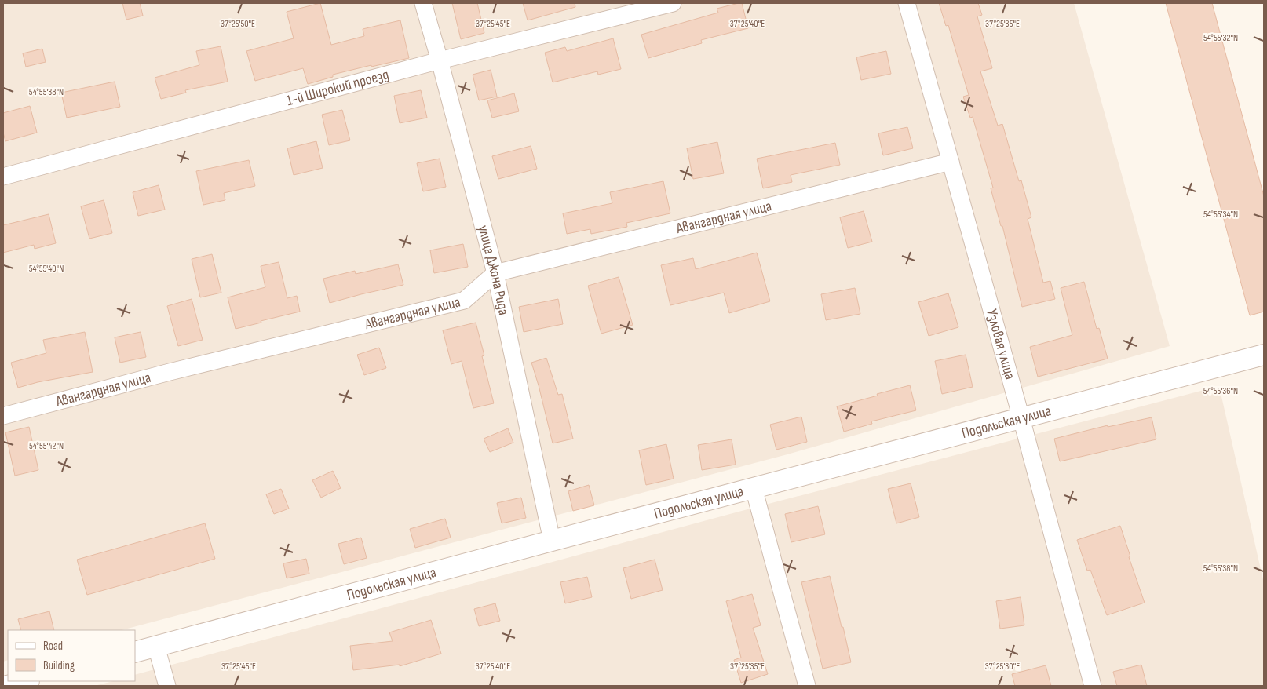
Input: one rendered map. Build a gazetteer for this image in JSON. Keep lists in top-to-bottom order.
{
  "streets": {
    "street": [
      "1-й Широкий проезд",
      "Авангардная улица",
      "улица Джона Рида",
      "Узловая улица",
      "Подольская улица"
    ]
  },
  "crossings": [
    ["1-й Широкий проезд", "улица Джона Рида"],
    ["Авангардная улица", "улица Джона Рида"],
    ["Авангардная улица", "Узловая улица"],
    ["улица Джона Рида", "Подольская улица"],
    ["Узловая улица", "Подольская улица"]
  ],
  "legend": ["Road", "Building"],
  "coordinates": [
    "37°25'45\"E",
    "37°25'40\"E",
    "37°25'50\"E",
    "37°25'35\"E",
    "54°55'32\"N",
    "54°55'38\"N",
    "54°55'34\"N",
    "54°55'40\"N",
    "54°55'36\"N",
    "54°55'42\"N",
    "37°25'30\"E"
  ]
}
